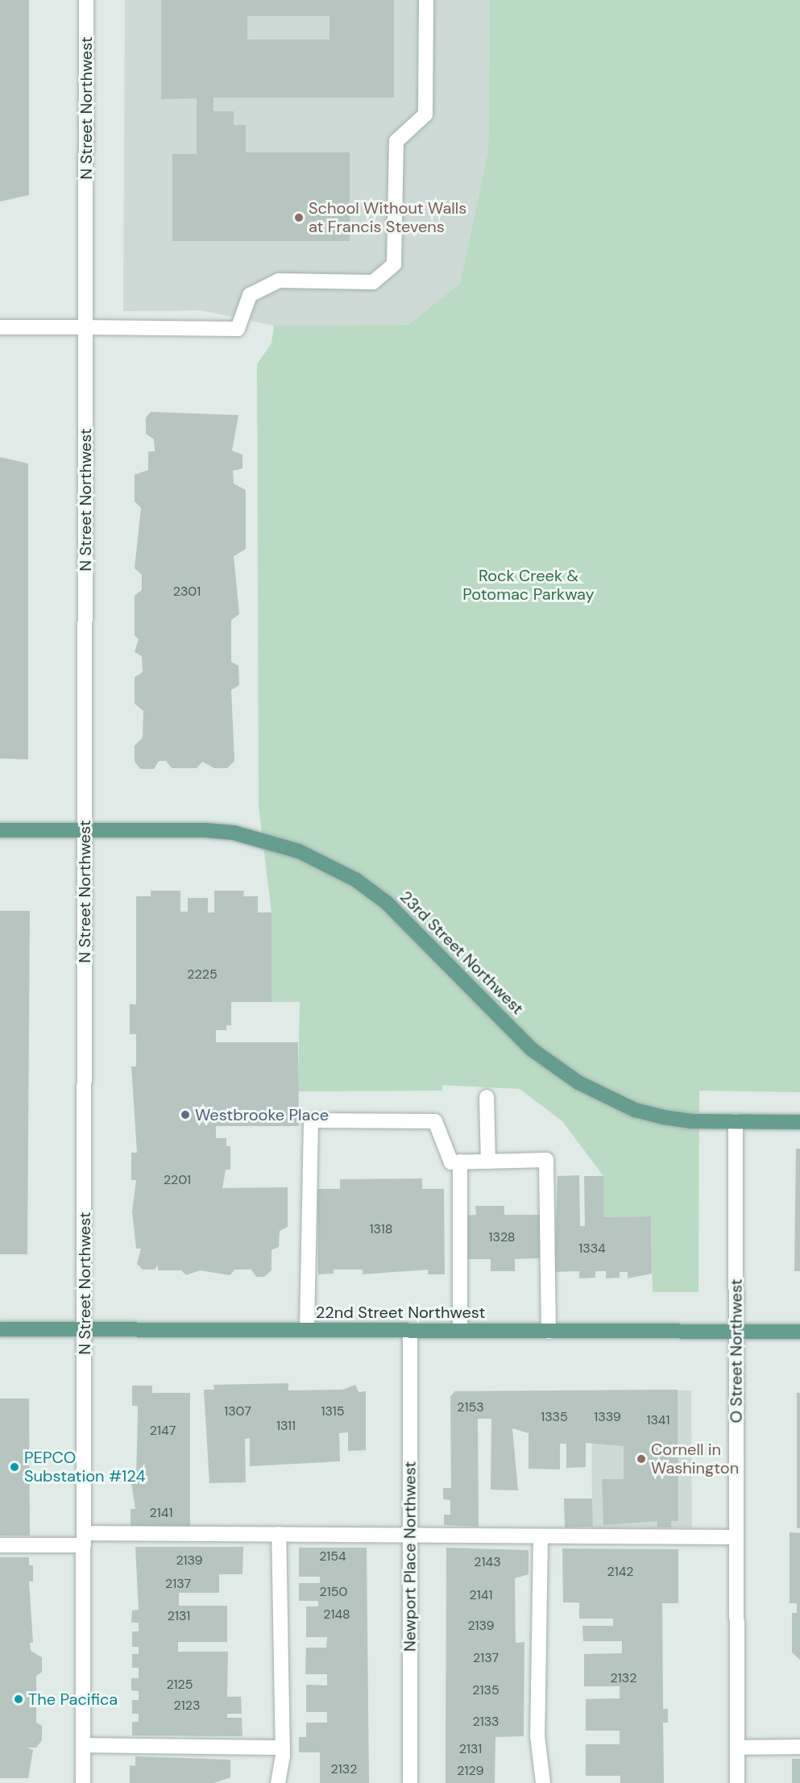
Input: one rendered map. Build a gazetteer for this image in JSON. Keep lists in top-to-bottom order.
{
  "streets": {
    "main road": ["23rd Street Northwest", "22nd Street Northwest"],
    "street": ["N Street Northwest", "O Street Northwest", "Newport Place Northwest"]
  },
  "crossings": [
    ["N Street Northwest", "23rd Street Northwest"],
    ["N Street Northwest", "22nd Street Northwest"],
    ["23rd Street Northwest", "O Street Northwest"],
    ["22nd Street Northwest", "O Street Northwest"],
    ["22nd Street Northwest", "Newport Place Northwest"]
  ],
  "parks": ["Rock Creek & Potomac Parkway"],
  "places": [
    "School Without Walls at Francis Stevens",
    "Westbrooke Place",
    "Cornell in Washington",
    "PEPCO Substation #124",
    "The Pacifica"
  ],
  "house_numbers": [
    "2301",
    "2225",
    "2201",
    "1318",
    "1328",
    "1334",
    "2153",
    "1307",
    "1315",
    "1335",
    "1339",
    "1341",
    "1311",
    "2147",
    "2141",
    "2154",
    "2139",
    "2143",
    "2142",
    "2137",
    "2150",
    "2141",
    "2148",
    "2131",
    "2139",
    "2137",
    "2132",
    "2125",
    "2135",
    "2123",
    "2133",
    "2131",
    "2132",
    "2129"
  ]
}
